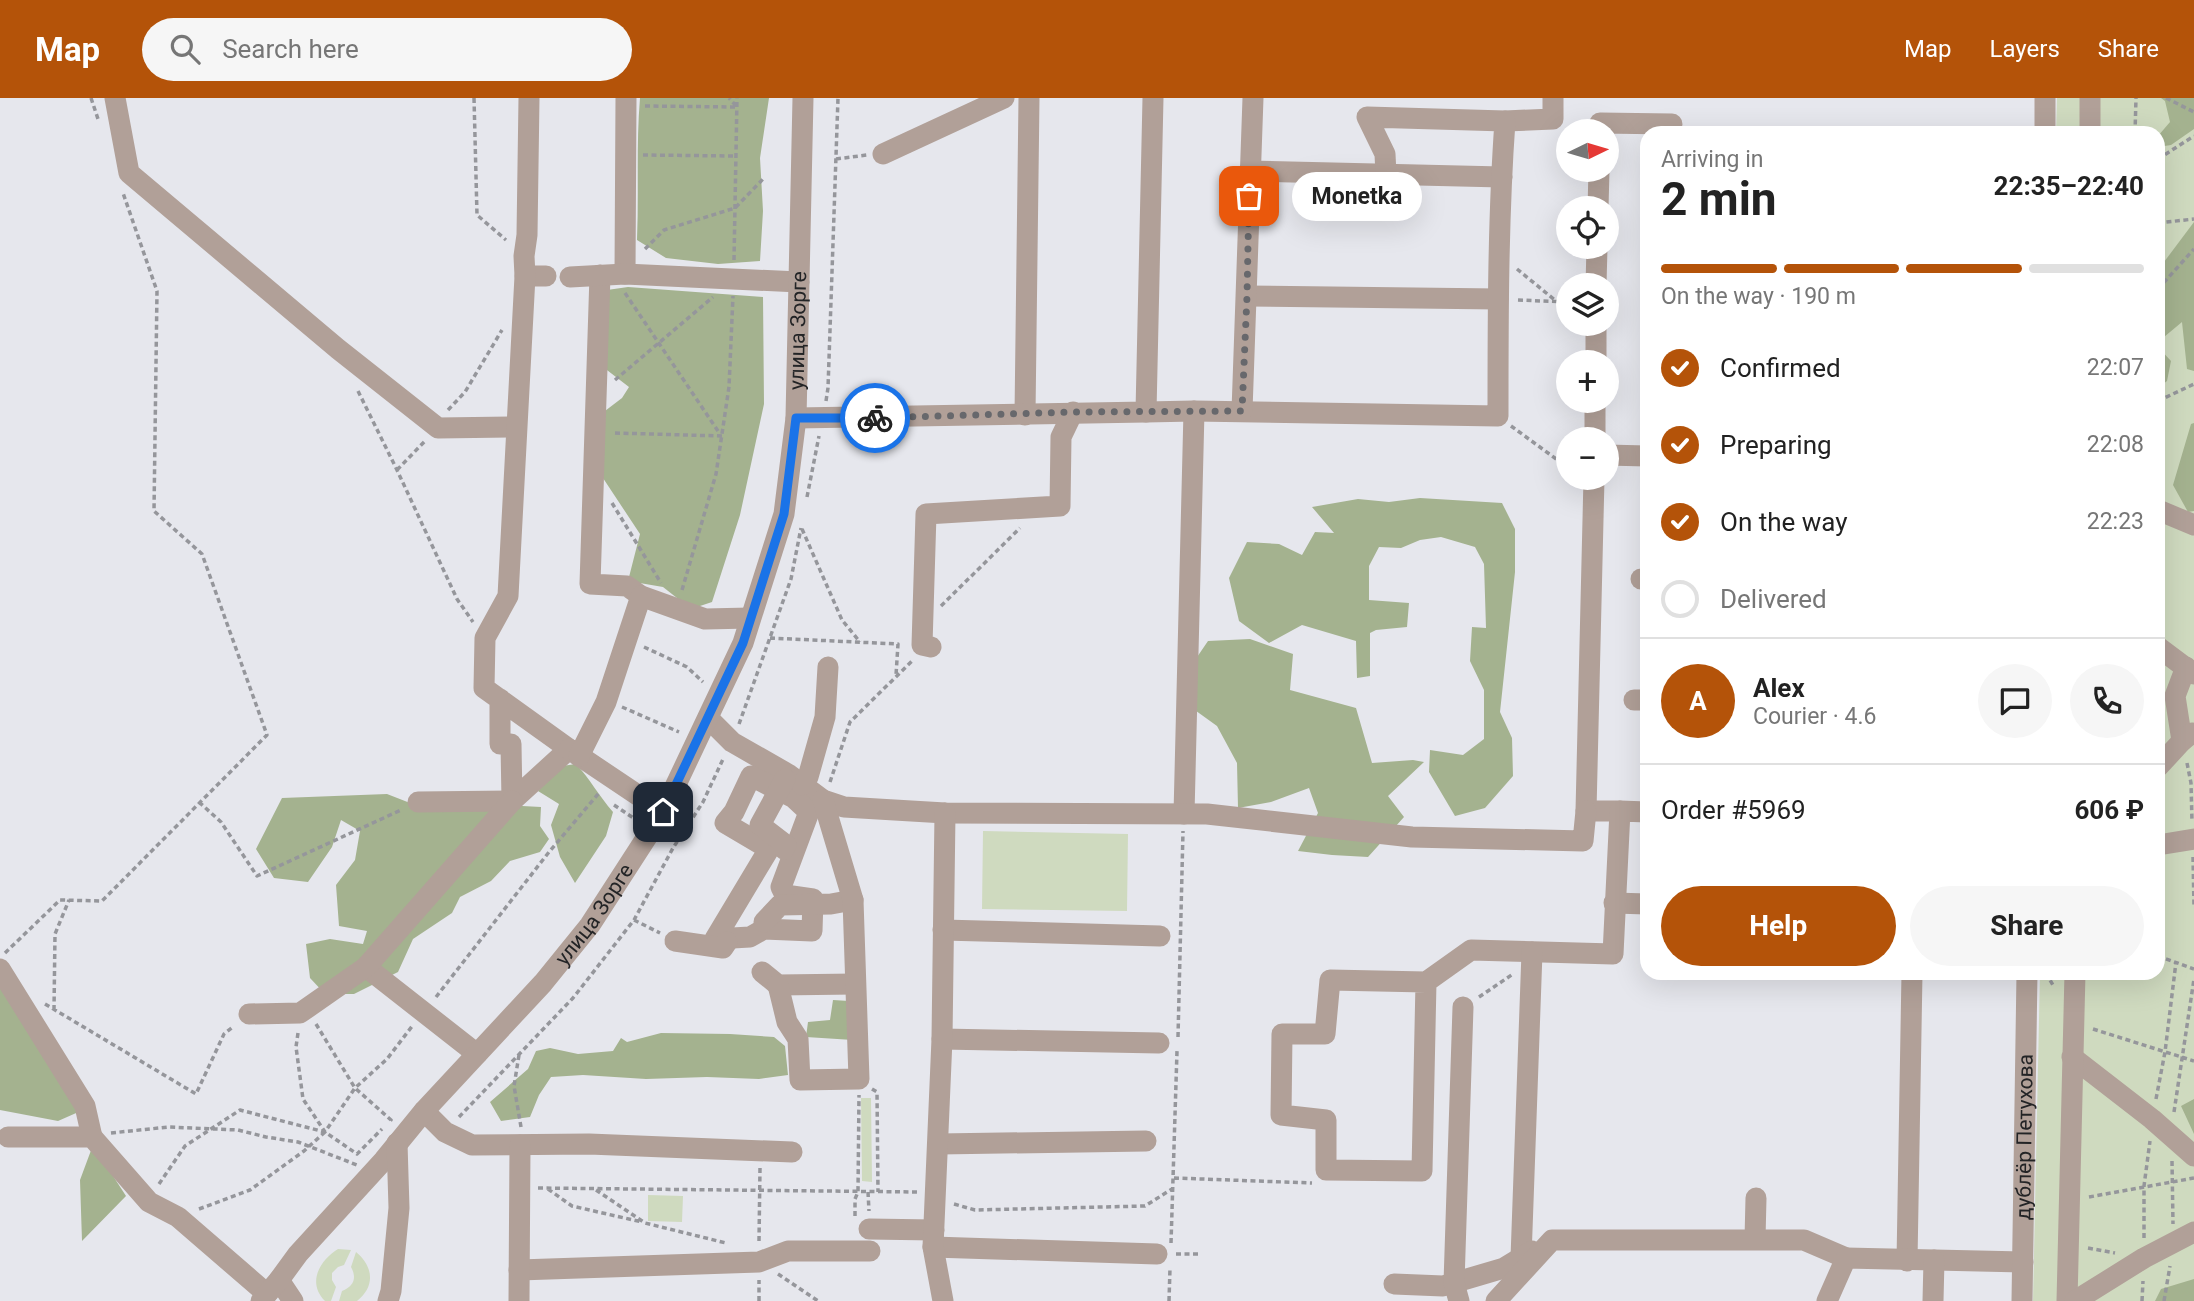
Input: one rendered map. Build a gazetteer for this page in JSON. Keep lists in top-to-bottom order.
{
  "streets": {
    "street": ["улица Зорге", "дублёр Петухова"]
  },
  "places": ["Monetka"],
  "north": "right",
  "page": {
    "header": "Map",
    "search": "Search here",
    "nav": ["Map", "Layers", "Share"],
    "map_buttons": ["+", "−"],
    "heading": ["2 min", "Arriving in", "22:35–22:40"],
    "panel": [
      "Alex",
      "Courier · 4.6",
      "Order #5969",
      "606 ₽"
    ],
    "bubble": "Monetka",
    "bar": "On the way · 190 m",
    "list": [
      ["Confirmed", "22:07"],
      ["Preparing", "22:08"],
      ["On the way", "22:23"],
      "Delivered"
    ],
    "round": "A",
    "buttons": ["Help", "Share"]
  }
}
